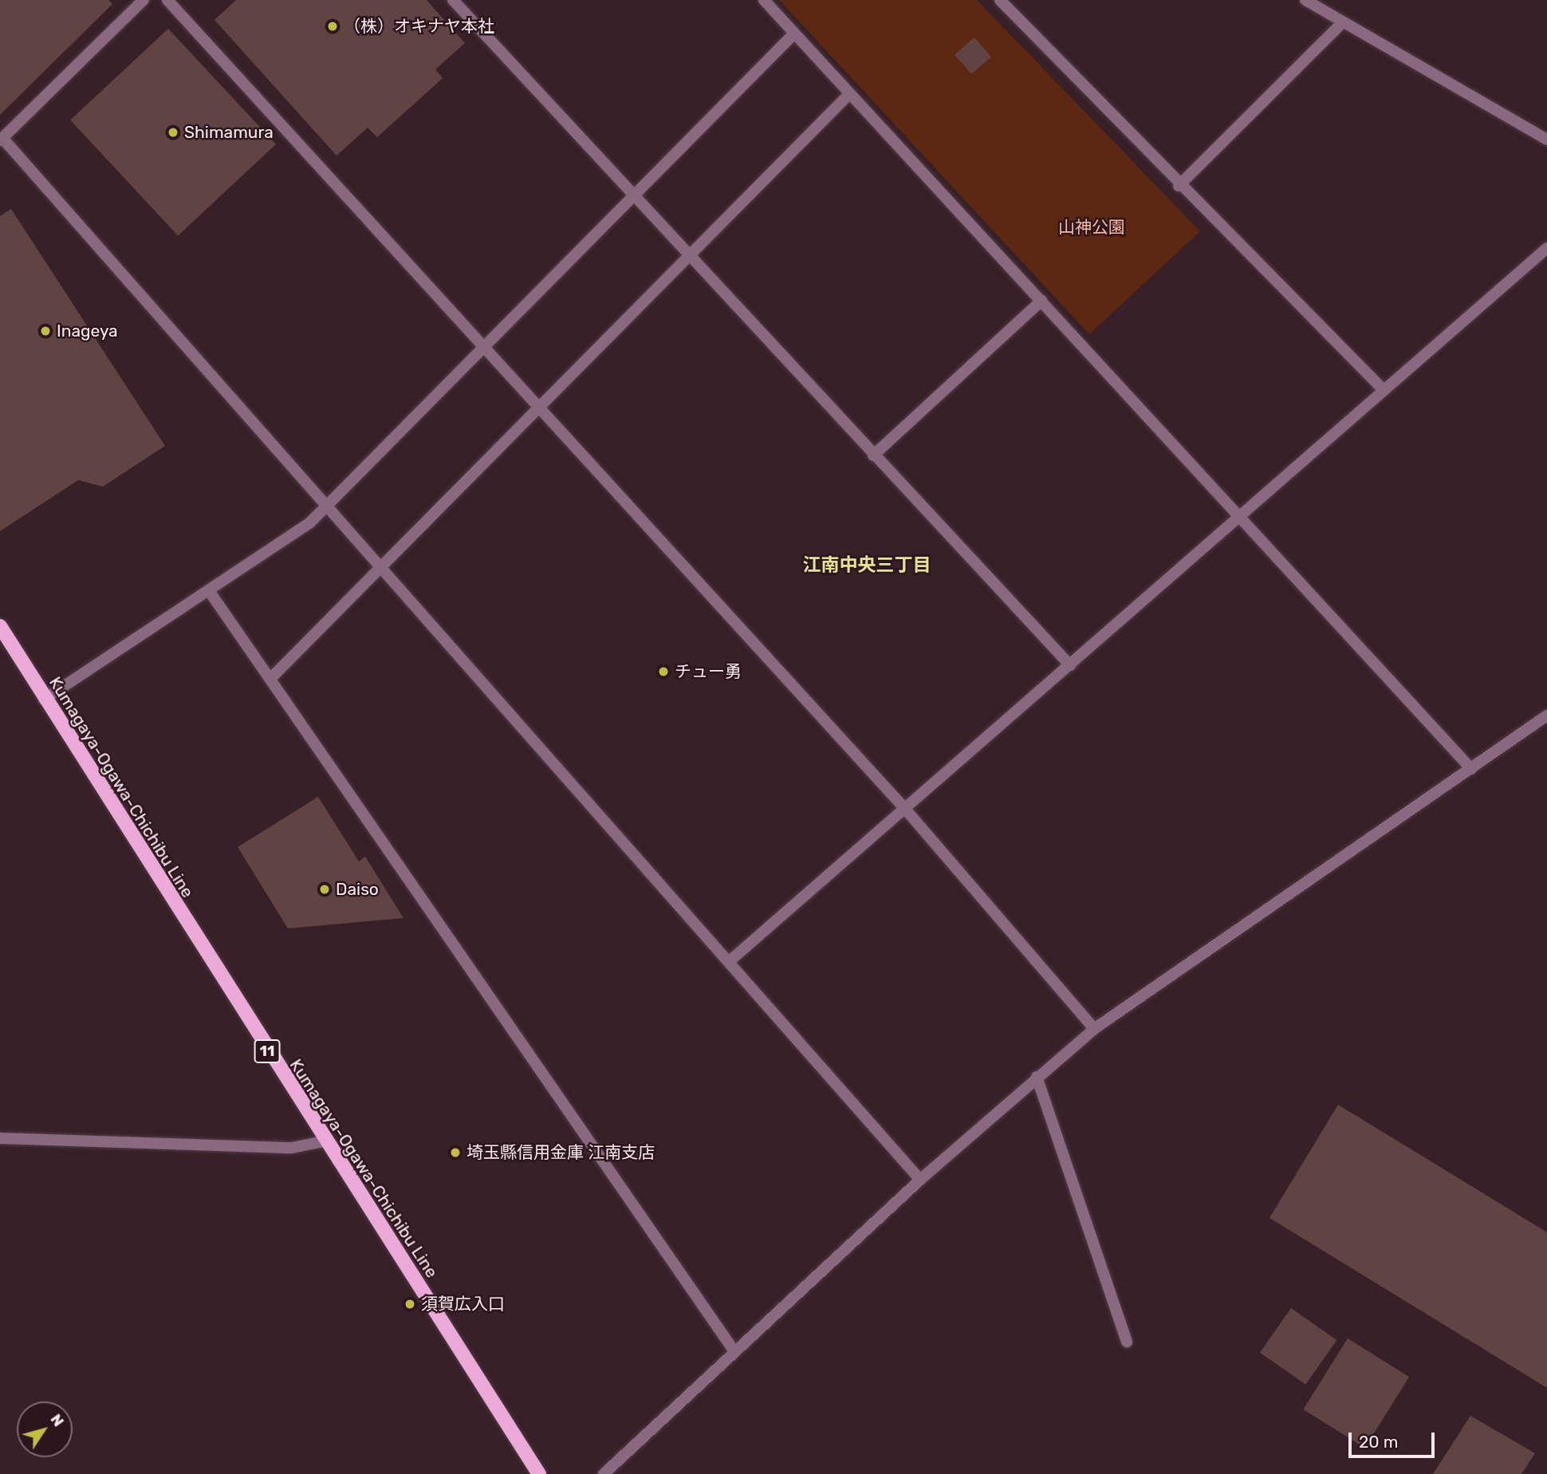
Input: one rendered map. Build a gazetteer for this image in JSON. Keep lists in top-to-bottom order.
{
  "streets": {
    "main road": ["Kumagaya-Ogawa-Chichibu Line", "11"]
  },
  "districts": ["江南中央三丁目"],
  "parks": ["山神公園"],
  "places": [
    "（株）オキナヤ本社",
    "Shimamura",
    "Inageya",
    "チュー勇",
    "Daiso",
    "埼玉縣信用金庫 江南支店",
    "須賀広入口"
  ],
  "scale_bar": "20 m",
  "north": "top right"
}
